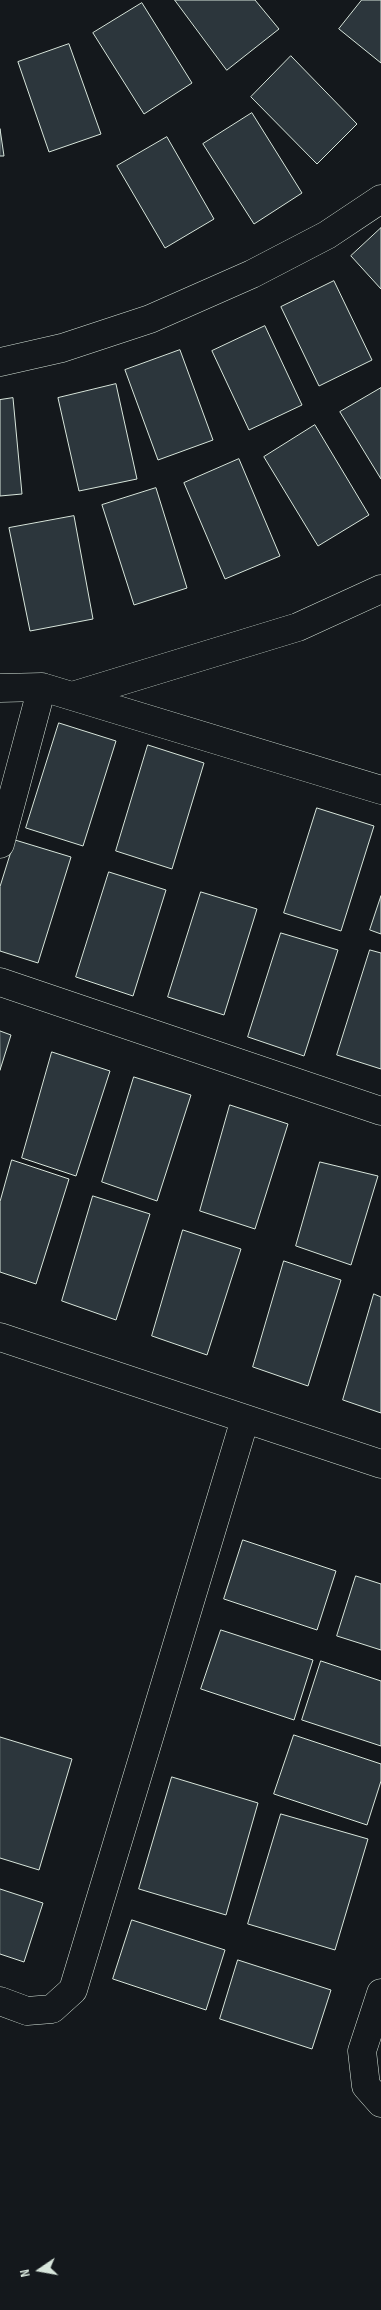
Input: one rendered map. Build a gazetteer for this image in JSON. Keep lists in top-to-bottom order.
{
  "north": "left"
}
